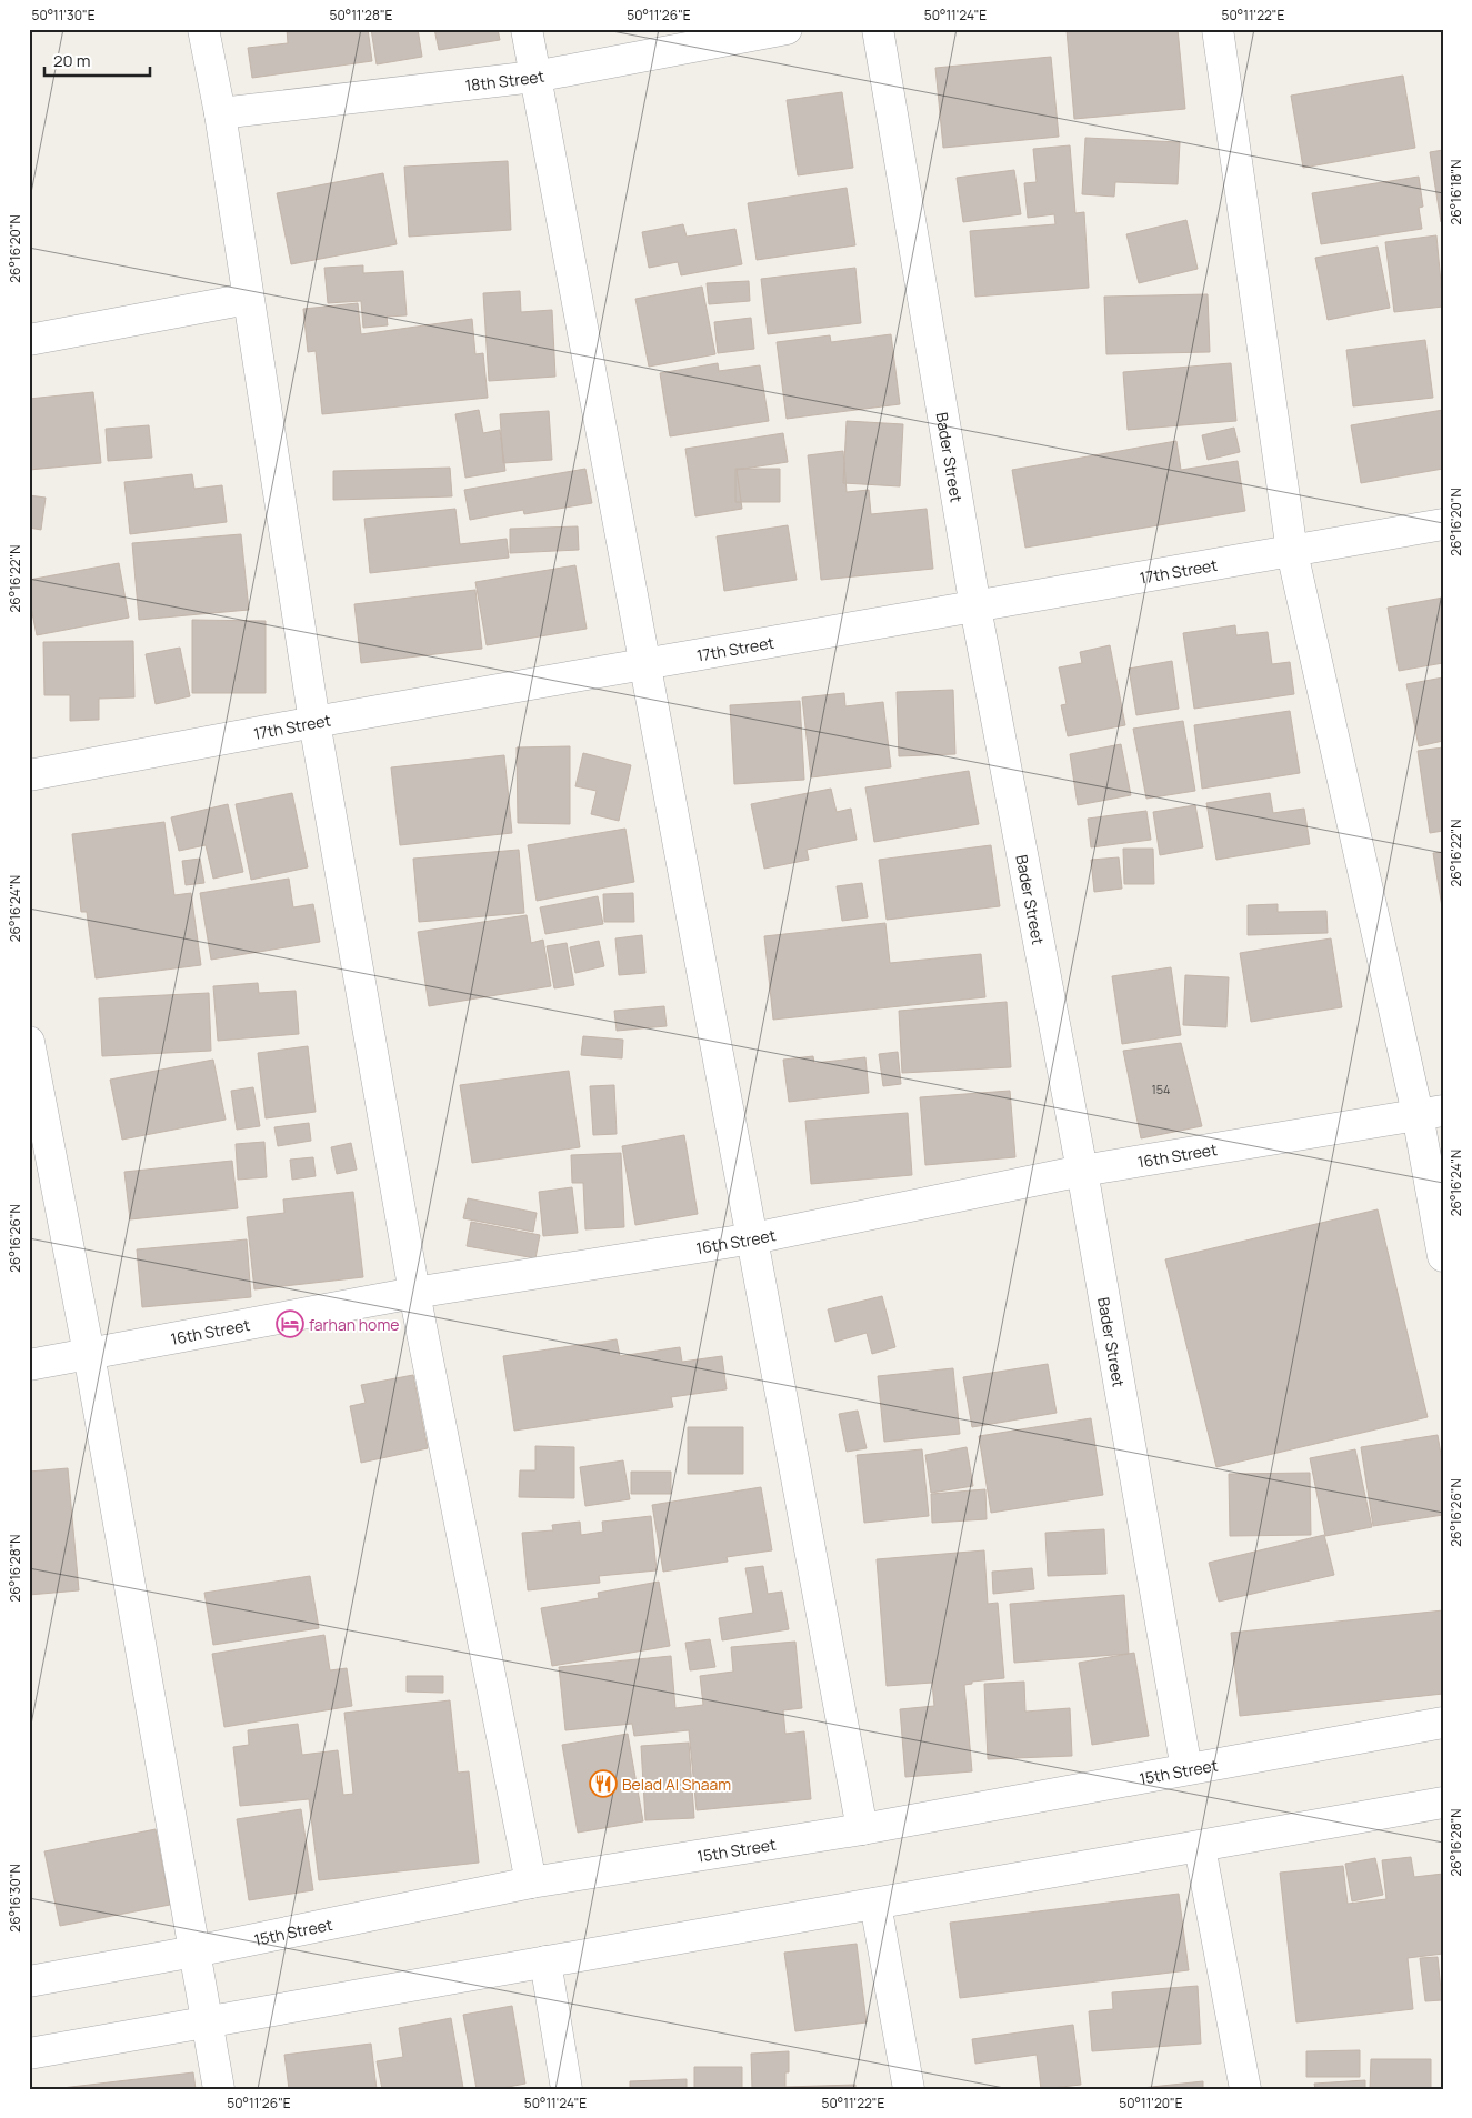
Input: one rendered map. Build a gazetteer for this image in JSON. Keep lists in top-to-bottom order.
{
  "streets": {
    "street": [
      "18th Street",
      "Bader Street",
      "17th Street",
      "16th Street",
      "15th Street"
    ]
  },
  "crossings": [
    ["Bader Street", "17th Street"],
    ["Bader Street", "16th Street"],
    ["Bader Street", "15th Street"]
  ],
  "places": {
    "hotel": ["farhan home"],
    "restaurant": ["Belad Al Shaam"]
  },
  "house_numbers": ["154"],
  "scale_bar": "20 m",
  "coordinates": [
    "50°11'30\"E",
    "50°11'28\"E",
    "50°11'26\"E",
    "50°11'24\"E",
    "50°11'22\"E",
    "26°16'18\"N",
    "26°16'20\"N",
    "26°16'22\"N",
    "26°16'24\"N",
    "26°16'26\"N",
    "26°16'28\"N",
    "26°16'30\"N",
    "50°11'20\"E"
  ]
}
